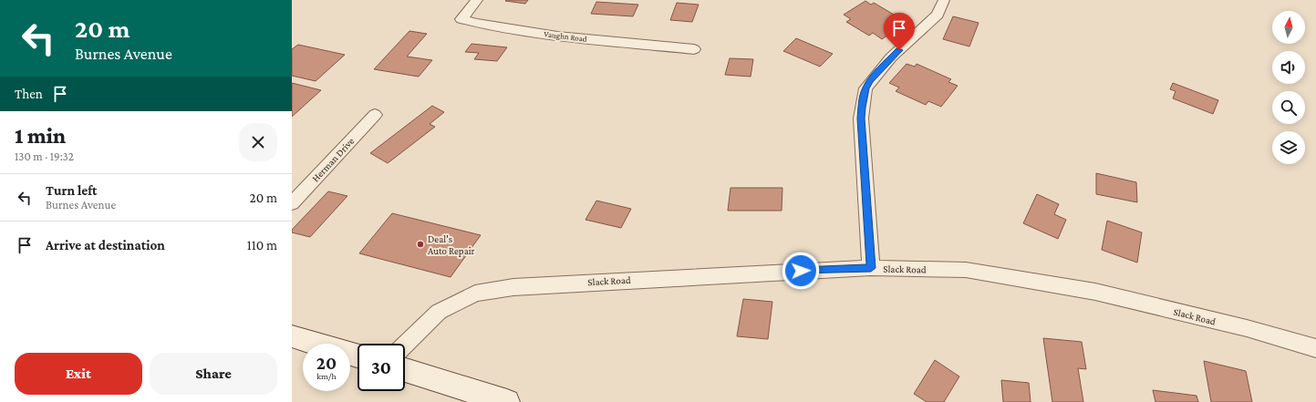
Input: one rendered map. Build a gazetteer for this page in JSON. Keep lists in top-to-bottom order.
{
  "streets": {
    "street": ["Vaughn Road", "Herman Drive", "Slack Road"]
  },
  "places": ["Deal's Auto Repair"],
  "north": "top",
  "page": {
    "turn": ["20 m", "Burnes Avenue"],
    "then": "Then",
    "heading": ["1 min", "130 m · 19:32"],
    "list": [
      {
        "name": "Turn left",
        "note": "Burnes Avenue",
        "value": "20 m"
      },
      {
        "name": "Arrive at destination",
        "value": "110 m"
      }
    ],
    "speed": "20 km/h",
    "limit": "30",
    "buttons": ["Exit", "Share"]
  }
}
